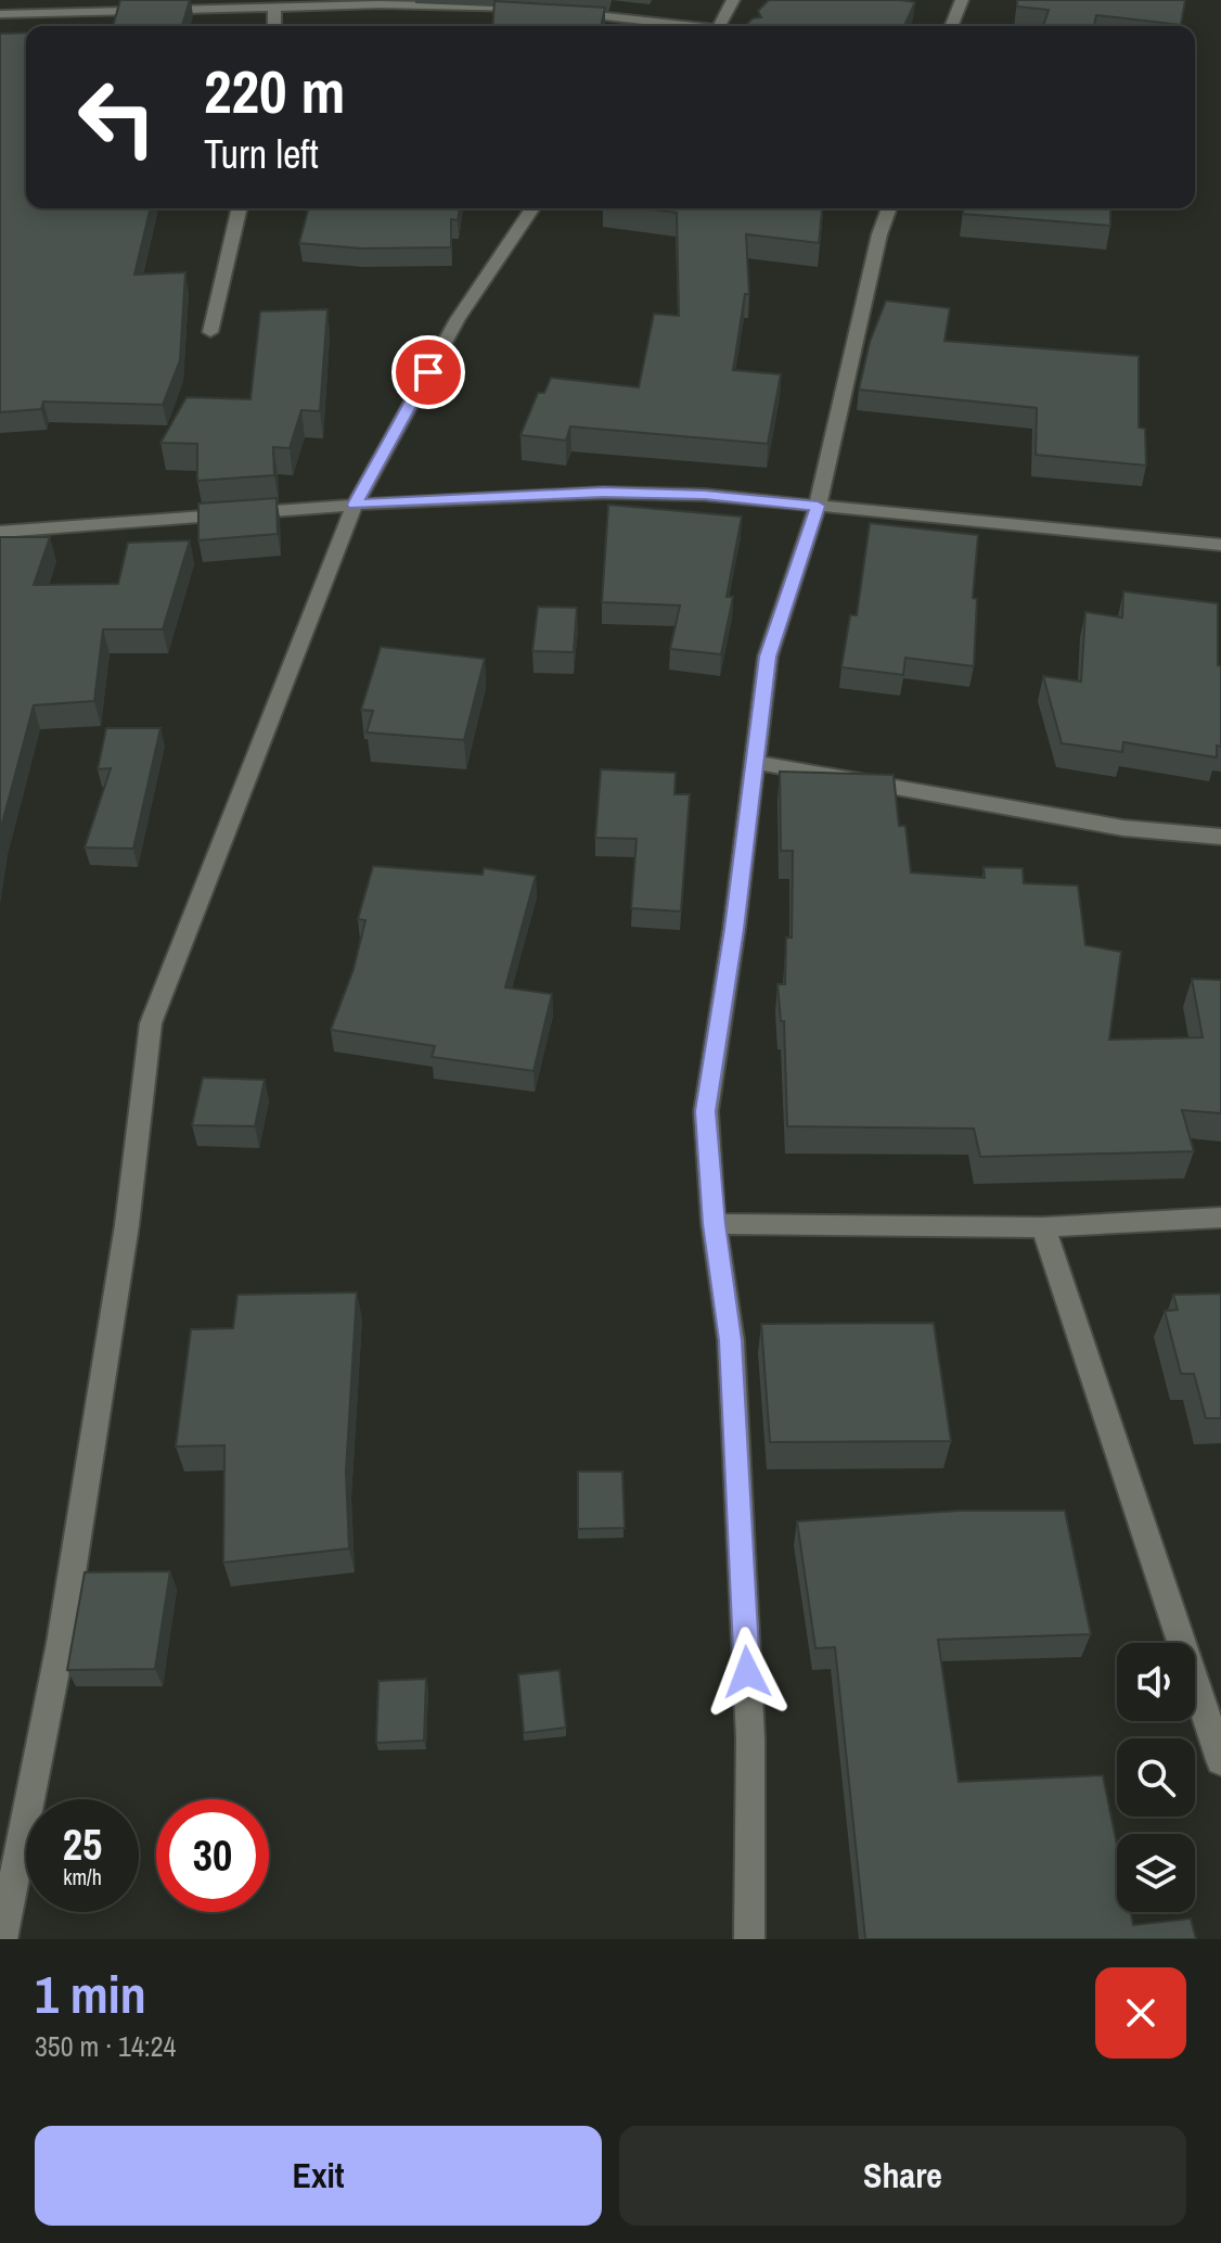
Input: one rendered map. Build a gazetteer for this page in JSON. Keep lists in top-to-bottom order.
{
  "page": {
    "turn": ["220 m", "Turn left"],
    "speed": "25 km/h",
    "limit": "30",
    "heading": ["1 min", "350 m · 14:24"],
    "buttons": ["Exit", "Share"]
  }
}
